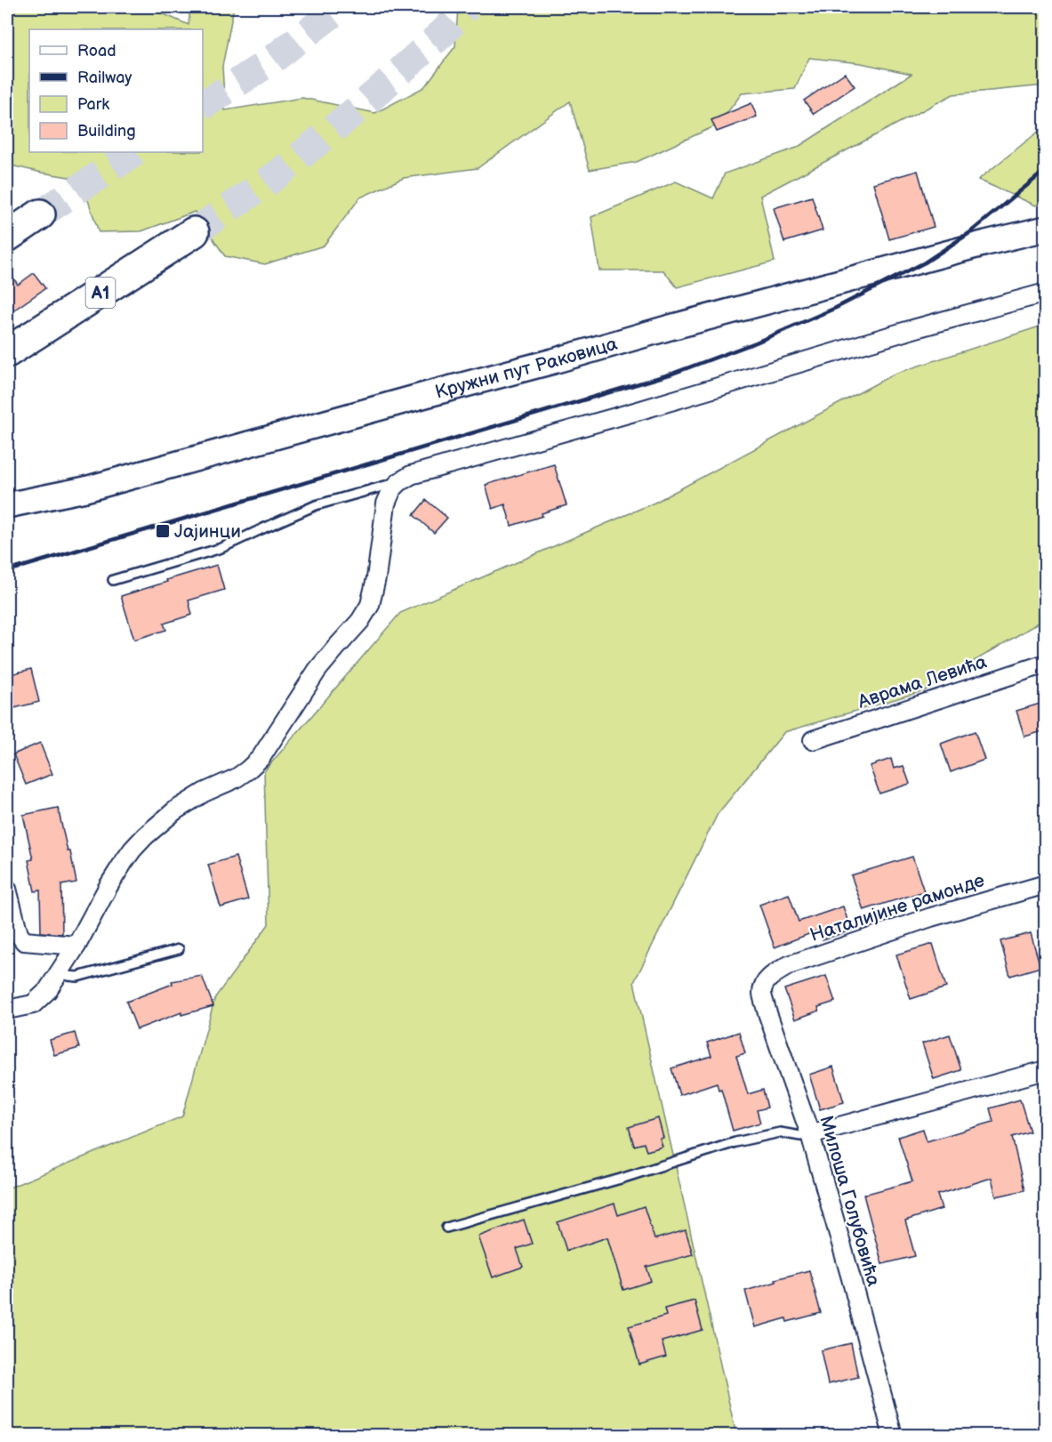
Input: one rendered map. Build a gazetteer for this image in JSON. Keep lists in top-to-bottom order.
{
  "streets": {
    "highway": ["A1"],
    "main road": ["Кружни пут Раковица"],
    "street": ["Аврама Левића", "Наталијине рамонде", "Милоша Голубовића"]
  },
  "crossings": [
    ["Наталијине рамонде", "Милоша Голубовића"]
  ],
  "places": {
    "transit": ["Јајинци"]
  },
  "legend": [
    "Road",
    "Railway",
    "Park",
    "Building"
  ]
}
